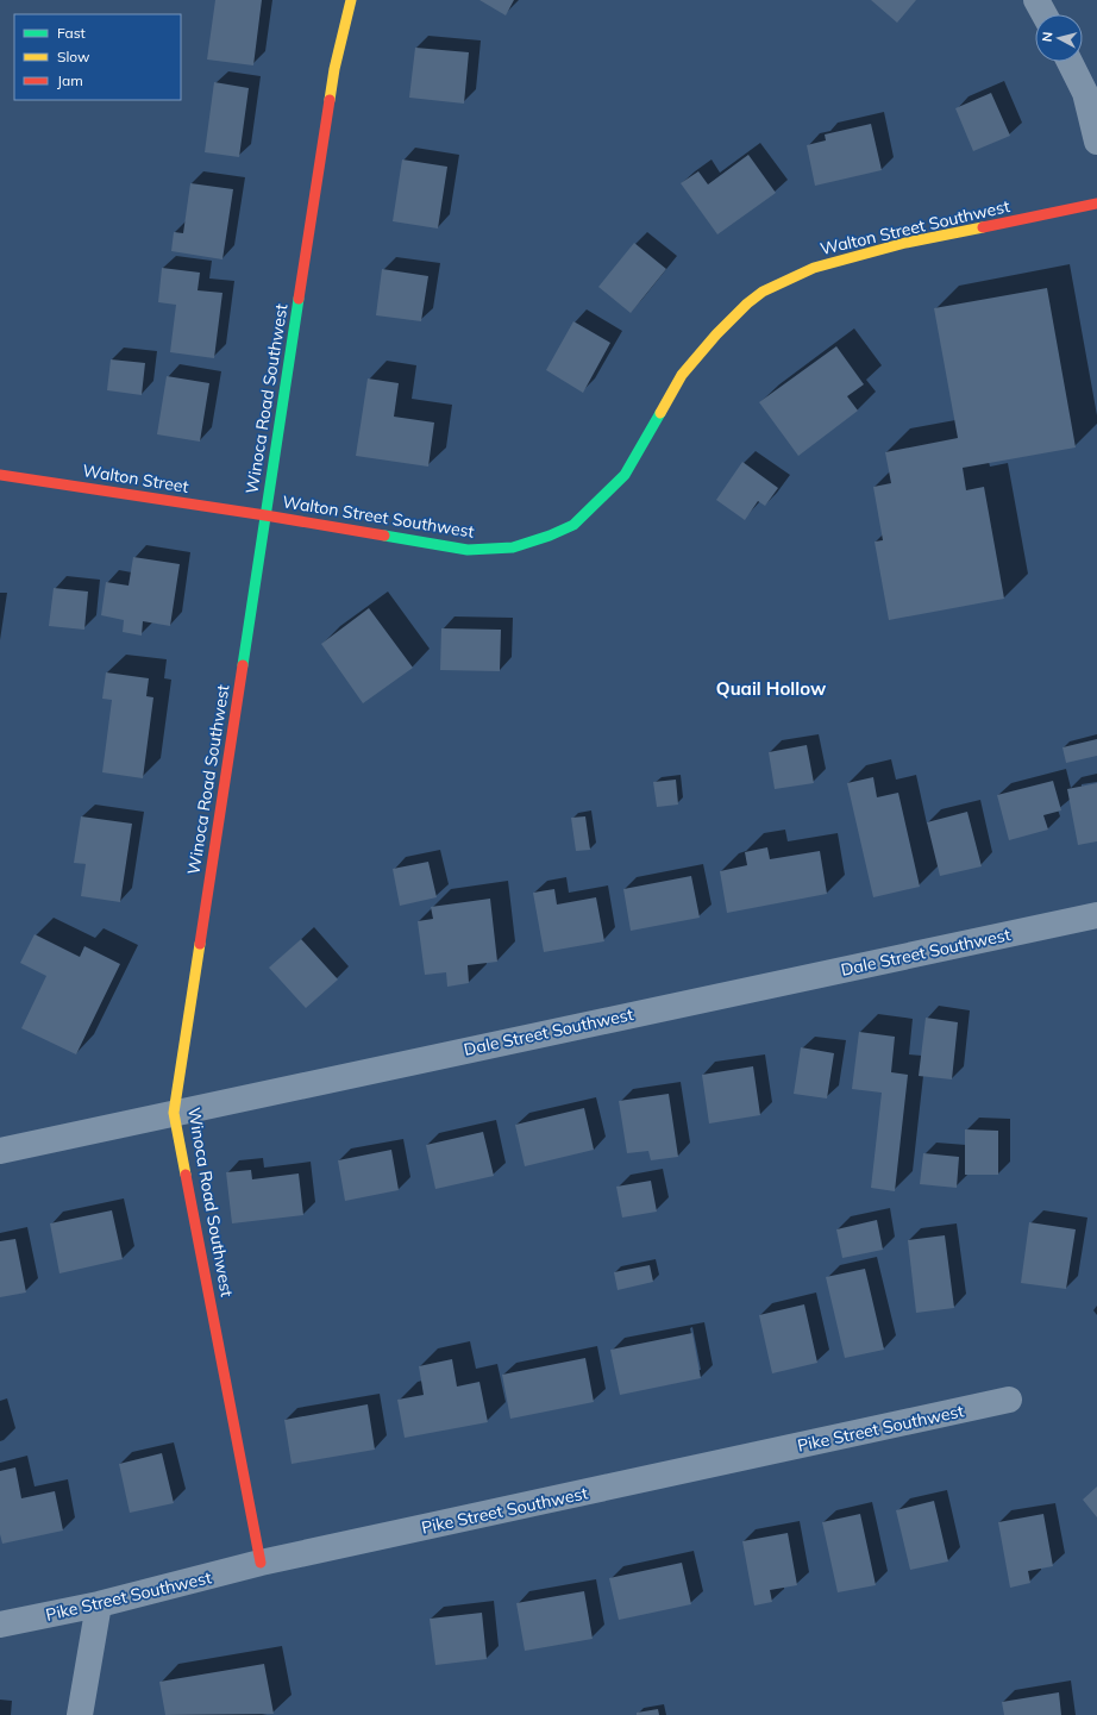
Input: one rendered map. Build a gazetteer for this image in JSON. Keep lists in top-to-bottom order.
{
  "streets": {
    "street": [
      "Walton Street Southwest",
      "Winoca Road Southwest",
      "Walton Street",
      "Dale Street Southwest",
      "Pike Street Southwest"
    ]
  },
  "crossings": [
    ["Walton Street Southwest", "Winoca Road Southwest"],
    ["Walton Street Southwest", "Walton Street"],
    ["Winoca Road Southwest", "Walton Street"],
    ["Winoca Road Southwest", "Dale Street Southwest"],
    ["Winoca Road Southwest", "Pike Street Southwest"]
  ],
  "districts": ["Quail Hollow"],
  "legend": ["Fast", "Slow", "Jam"],
  "north": "left"
}
